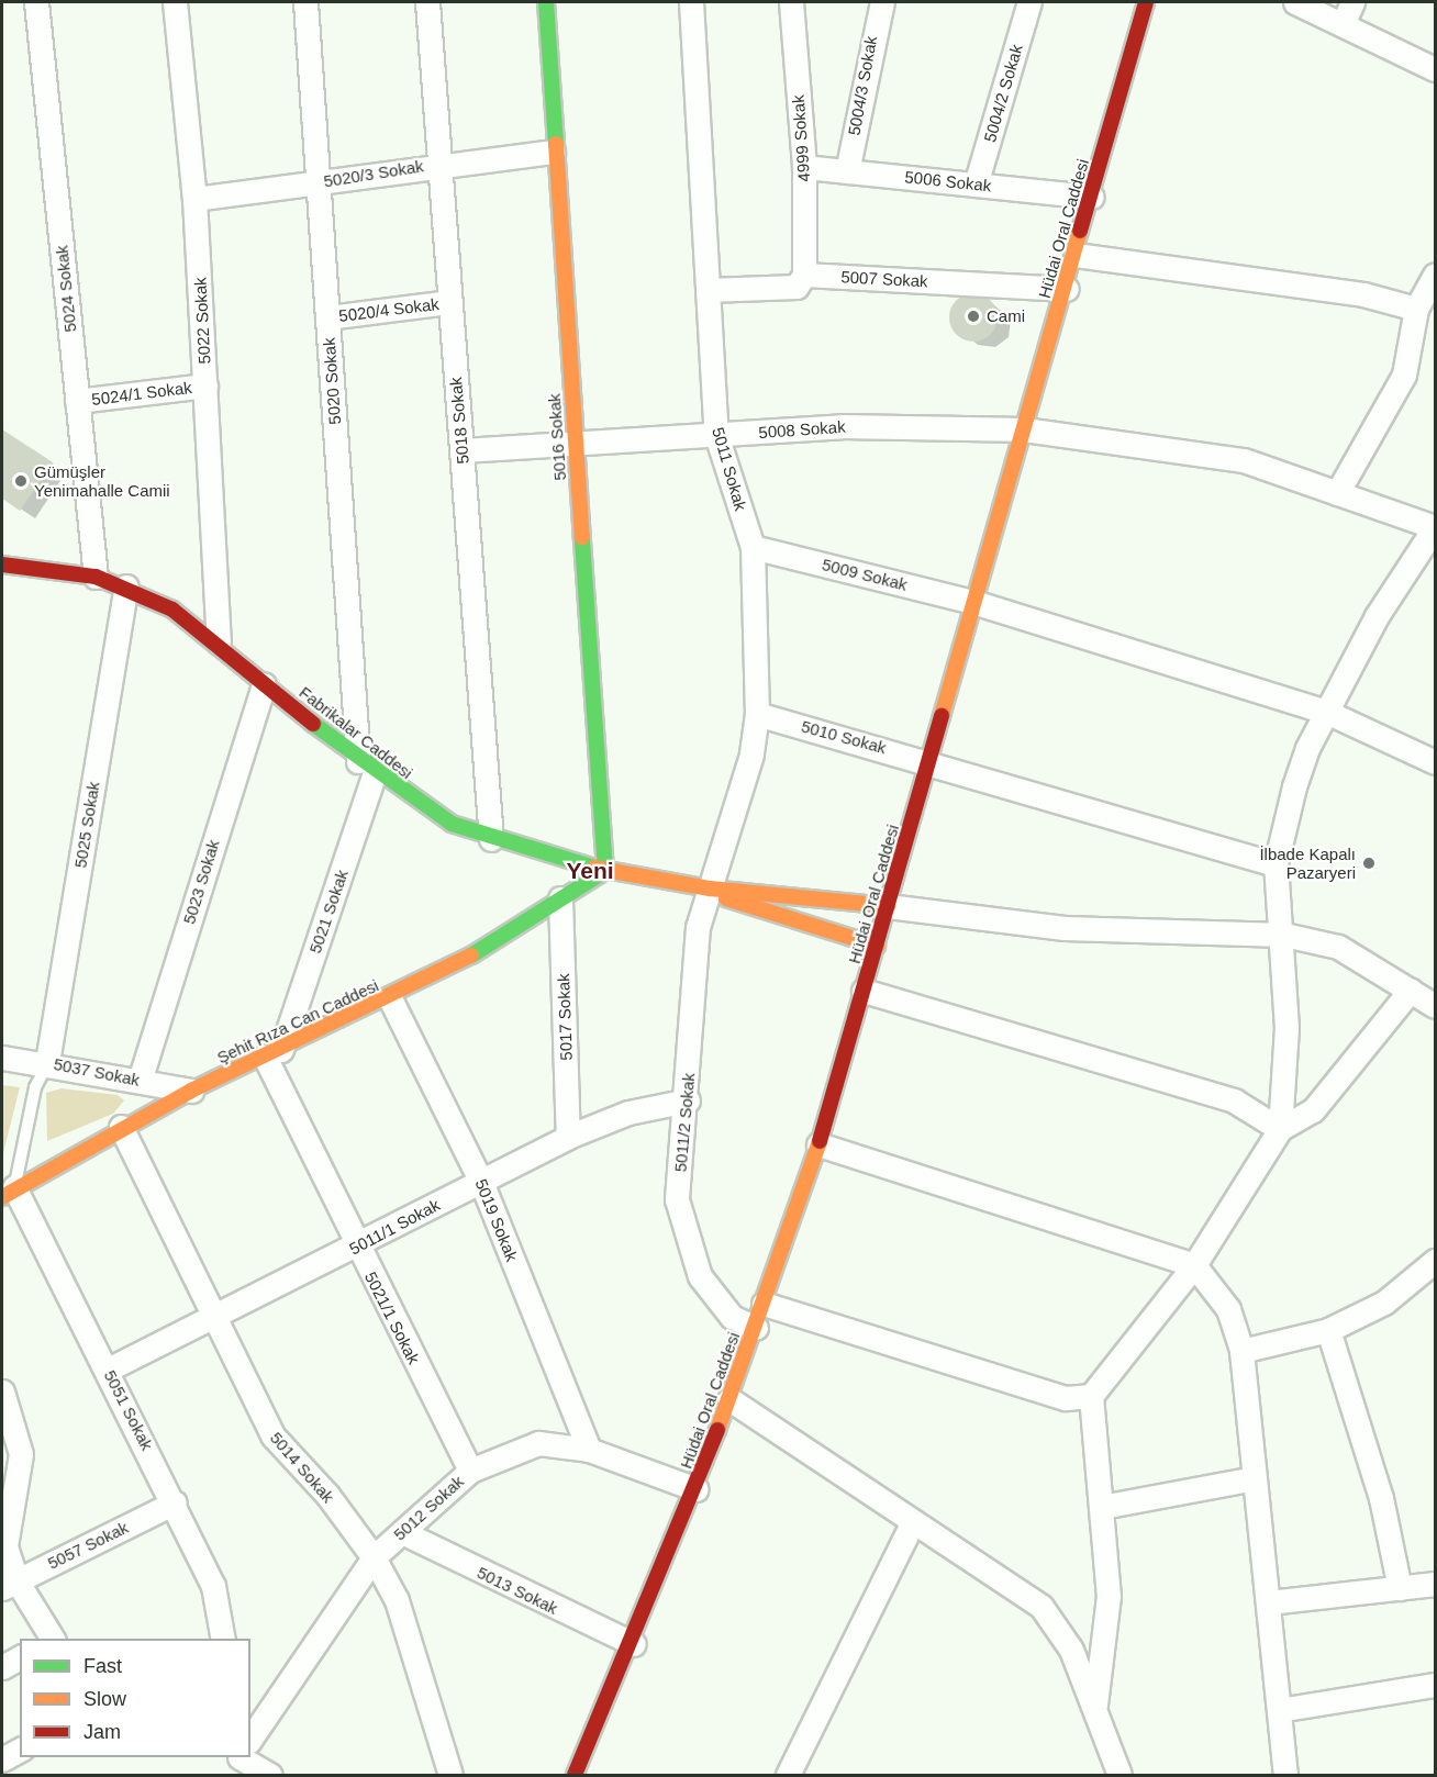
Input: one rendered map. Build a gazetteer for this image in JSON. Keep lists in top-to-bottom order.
{
  "streets": {
    "street": [
      "5004/3 Sokak",
      "5004/2 Sokak",
      "4999 Sokak",
      "5020/3 Sokak",
      "5006 Sokak",
      "Hüdai Oral Caddesi",
      "5007 Sokak",
      "5024 Sokak",
      "5020/4 Sokak",
      "5022 Sokak",
      "5020 Sokak",
      "5024/1 Sokak",
      "5018 Sokak",
      "5008 Sokak",
      "5016 Sokak",
      "5011 Sokak",
      "5009 Sokak",
      "Fabrikalar Caddesi",
      "5010 Sokak",
      "5025 Sokak",
      "5023 Sokak",
      "5021 Sokak",
      "5017 Sokak",
      "Şehit Rıza Can Caddesi",
      "5037 Sokak",
      "5011/2 Sokak",
      "5019 Sokak",
      "5011/1 Sokak",
      "5021/1 Sokak",
      "5051 Sokak",
      "5014 Sokak",
      "5012 Sokak",
      "5057 Sokak",
      "5013 Sokak"
    ]
  },
  "crossings": [
    ["5004/3 Sokak", "5006 Sokak"],
    ["5004/2 Sokak", "5006 Sokak"],
    ["4999 Sokak", "5006 Sokak"],
    ["4999 Sokak", "5007 Sokak"],
    ["5020/3 Sokak", "5022 Sokak"],
    ["5020/3 Sokak", "5020 Sokak"],
    ["5020/3 Sokak", "5018 Sokak"],
    ["5020/3 Sokak", "5016 Sokak"],
    ["5006 Sokak", "Hüdai Oral Caddesi"],
    ["Hüdai Oral Caddesi", "5007 Sokak"],
    ["Hüdai Oral Caddesi", "5008 Sokak"],
    ["Hüdai Oral Caddesi", "5009 Sokak"],
    ["Hüdai Oral Caddesi", "Fabrikalar Caddesi"],
    ["Hüdai Oral Caddesi", "5010 Sokak"],
    ["Hüdai Oral Caddesi", "5011/2 Sokak"],
    ["Hüdai Oral Caddesi", "5012 Sokak"],
    ["Hüdai Oral Caddesi", "5013 Sokak"],
    ["5007 Sokak", "5011 Sokak"],
    ["5024 Sokak", "5024/1 Sokak"],
    ["5024 Sokak", "Fabrikalar Caddesi"],
    ["5020/4 Sokak", "5020 Sokak"],
    ["5020/4 Sokak", "5018 Sokak"],
    ["5022 Sokak", "5024/1 Sokak"],
    ["5022 Sokak", "Fabrikalar Caddesi"],
    ["5020 Sokak", "Fabrikalar Caddesi"],
    ["5020 Sokak", "5021 Sokak"],
    ["5018 Sokak", "5008 Sokak"],
    ["5018 Sokak", "Fabrikalar Caddesi"],
    ["5008 Sokak", "5016 Sokak"],
    ["5008 Sokak", "5011 Sokak"],
    ["5016 Sokak", "Fabrikalar Caddesi"],
    ["5016 Sokak", "Şehit Rıza Can Caddesi"],
    ["5011 Sokak", "5009 Sokak"],
    ["5011 Sokak", "Fabrikalar Caddesi"],
    ["5011 Sokak", "5010 Sokak"],
    ["5011 Sokak", "5011/2 Sokak"],
    ["Fabrikalar Caddesi", "5025 Sokak"],
    ["Fabrikalar Caddesi", "5023 Sokak"],
    ["Fabrikalar Caddesi", "5021 Sokak"],
    ["Fabrikalar Caddesi", "Şehit Rıza Can Caddesi"],
    ["Fabrikalar Caddesi", "5011/2 Sokak"],
    ["5025 Sokak", "5037 Sokak"],
    ["5023 Sokak", "5037 Sokak"],
    ["5021 Sokak", "Şehit Rıza Can Caddesi"],
    ["5021 Sokak", "5021/1 Sokak"],
    ["5017 Sokak", "Şehit Rıza Can Caddesi"],
    ["5017 Sokak", "5011/1 Sokak"],
    ["Şehit Rıza Can Caddesi", "5037 Sokak"],
    ["Şehit Rıza Can Caddesi", "5019 Sokak"],
    ["Şehit Rıza Can Caddesi", "5021/1 Sokak"],
    ["Şehit Rıza Can Caddesi", "5051 Sokak"],
    ["Şehit Rıza Can Caddesi", "5014 Sokak"],
    ["5011/2 Sokak", "5011/1 Sokak"],
    ["5019 Sokak", "5011/1 Sokak"],
    ["5019 Sokak", "5012 Sokak"],
    ["5011/1 Sokak", "5021/1 Sokak"],
    ["5011/1 Sokak", "5051 Sokak"],
    ["5011/1 Sokak", "5014 Sokak"],
    ["5021/1 Sokak", "5012 Sokak"],
    ["5051 Sokak", "5057 Sokak"],
    ["5014 Sokak", "5012 Sokak"],
    ["5012 Sokak", "5013 Sokak"]
  ],
  "districts": ["Yeni"],
  "places": ["Cami", "Gümüşler Yenimahalle Camii", "İlbade Kapalı Pazaryeri"],
  "legend": ["Fast", "Slow", "Jam"]
}
